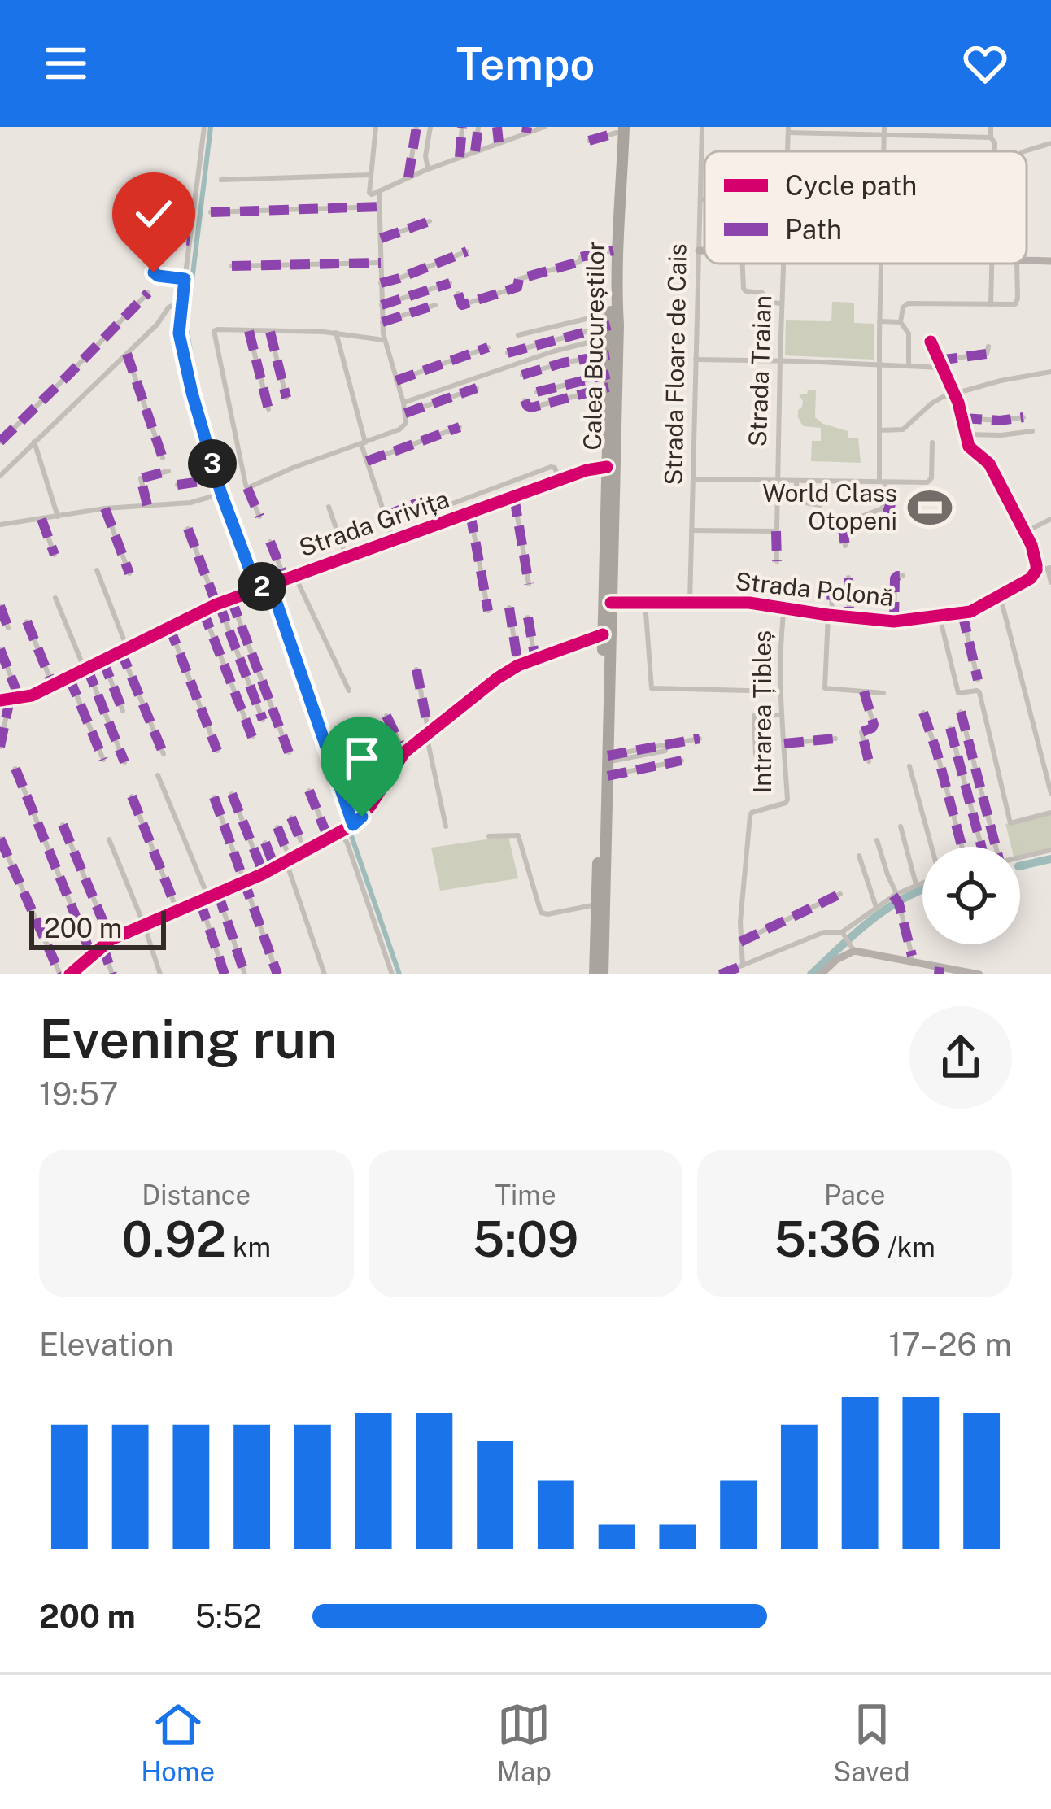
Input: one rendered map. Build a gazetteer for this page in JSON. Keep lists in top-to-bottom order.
{
  "streets": {
    "highway": ["Calea Bucureștilor"],
    "street": [
      "Strada Floare de Cais",
      "Strada Traian",
      "Strada Grivița",
      "Strada Polonă",
      "Intrarea Țibleș"
    ]
  },
  "crossings": [
    ["Calea Bucureștilor", "Strada Grivița"],
    ["Calea Bucureștilor", "Strada Polonă"],
    ["Strada Floare de Cais", "Strada Polonă"],
    ["Strada Polonă", "Intrarea Țibleș"]
  ],
  "places": {
    "sports": ["World Class Otopeni"]
  },
  "legend": ["Cycle path", "Path"],
  "scale_bar": "200 m",
  "page": {
    "header": "Tempo",
    "pins": ["3", "2"],
    "scale": "200 m",
    "heading": ["Evening run", "19:57"],
    "stats": [
      ["Distance", "0.92 km"],
      ["Time", "5:09"],
      ["Pace", "5:36 /km"]
    ],
    "chart": ["Elevation", "17–26 m"],
    "list": [
      {
        "name": "200 m",
        "note": "5:52"
      }
    ],
    "tabs": ["Home", "Map", "Saved"]
  }
}
